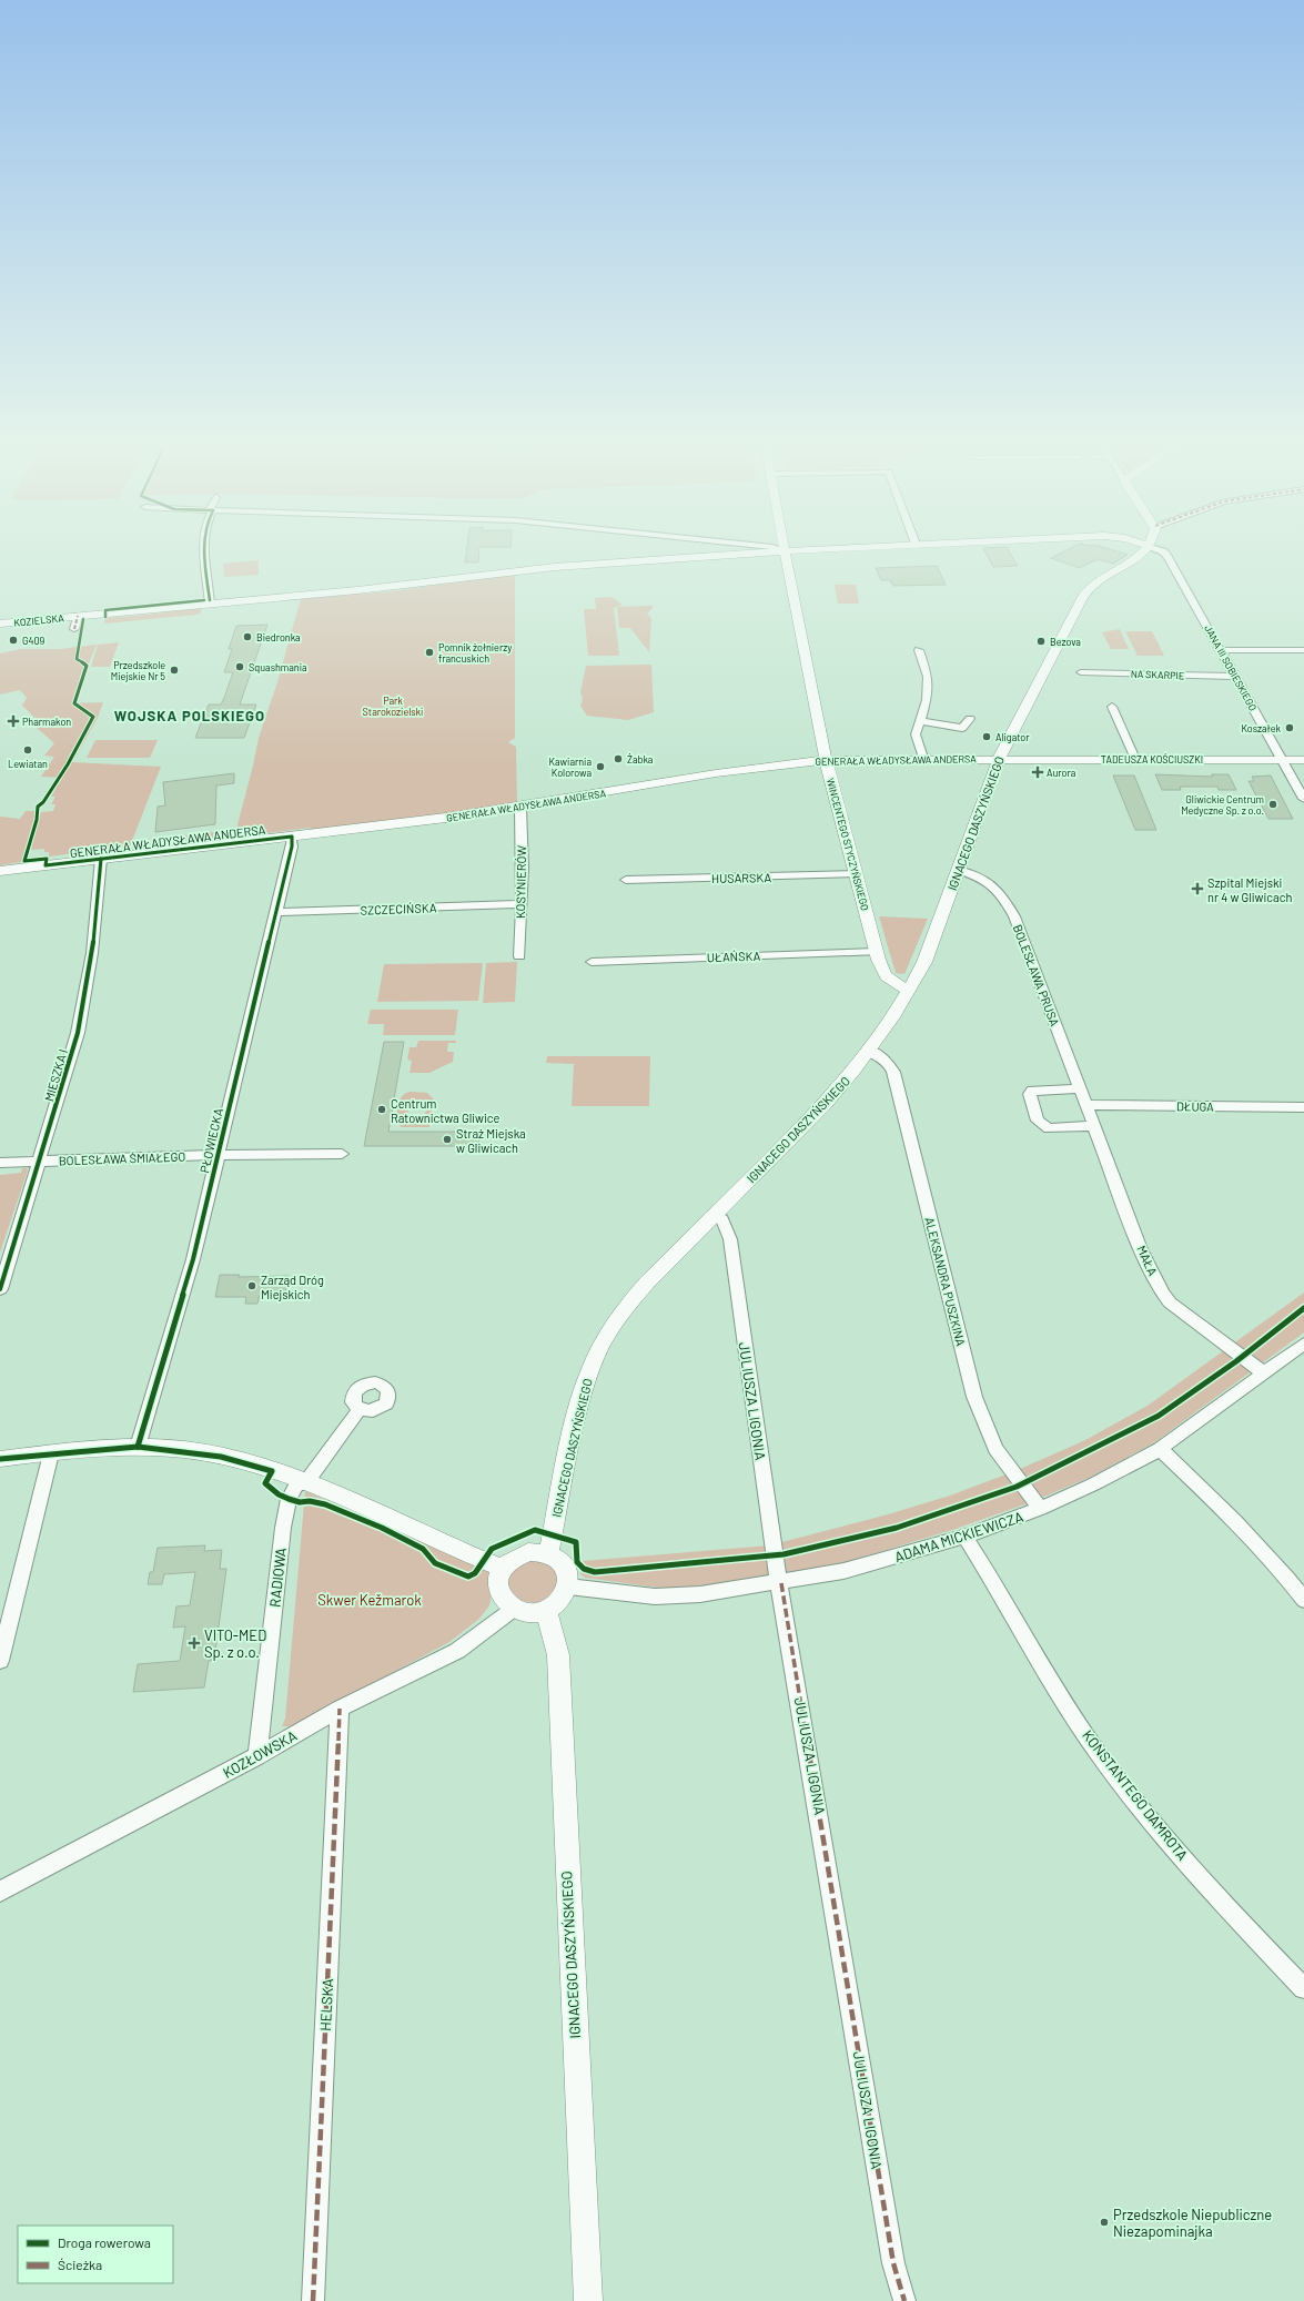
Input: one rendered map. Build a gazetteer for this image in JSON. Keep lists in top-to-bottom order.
{
  "streets": {
    "street": [
      "KOZIELSKA",
      "JANA III SOBIESKIEGO",
      "NA SKARPIE",
      "TADEUSZA KOŚCIUSZKI",
      "GENERAŁA WŁADYSŁAWA ANDERSA",
      "IGNACEGO DASZYŃSKIEGO",
      "WINCENTEGO STYCZYŃSKIEGO",
      "HUSARSKA",
      "KOSYNIERÓW",
      "SZCZECIŃSKA",
      "UŁAŃSKA",
      "BOLESŁAWA PRUSA",
      "MIESZKA I",
      "DŁUGA",
      "PŁOWIECKA",
      "BOLESŁAWA ŚMIAŁEGO",
      "MAŁA",
      "ALEKSANDRA PUSZKINA",
      "JULIUSZA LIGONIA",
      "ADAMA MICKIEWICZA",
      "RADIOWA",
      "KOZŁOWSKA",
      "KONSTANTEGO DAMROTA",
      "HELSKA"
    ]
  },
  "crossings": [
    ["KOZIELSKA", "WINCENTEGO STYCZYŃSKIEGO"],
    ["JANA III SOBIESKIEGO", "NA SKARPIE"],
    ["JANA III SOBIESKIEGO", "TADEUSZA KOŚCIUSZKI"],
    ["TADEUSZA KOŚCIUSZKI", "GENERAŁA WŁADYSŁAWA ANDERSA"],
    ["TADEUSZA KOŚCIUSZKI", "IGNACEGO DASZYŃSKIEGO"],
    ["GENERAŁA WŁADYSŁAWA ANDERSA", "IGNACEGO DASZYŃSKIEGO"],
    ["GENERAŁA WŁADYSŁAWA ANDERSA", "WINCENTEGO STYCZYŃSKIEGO"],
    ["GENERAŁA WŁADYSŁAWA ANDERSA", "KOSYNIERÓW"],
    ["GENERAŁA WŁADYSŁAWA ANDERSA", "MIESZKA I"],
    ["GENERAŁA WŁADYSŁAWA ANDERSA", "PŁOWIECKA"],
    ["IGNACEGO DASZYŃSKIEGO", "WINCENTEGO STYCZYŃSKIEGO"],
    ["IGNACEGO DASZYŃSKIEGO", "BOLESŁAWA PRUSA"],
    ["IGNACEGO DASZYŃSKIEGO", "ALEKSANDRA PUSZKINA"],
    ["IGNACEGO DASZYŃSKIEGO", "JULIUSZA LIGONIA"],
    ["IGNACEGO DASZYŃSKIEGO", "ADAMA MICKIEWICZA"],
    ["IGNACEGO DASZYŃSKIEGO", "KOZŁOWSKA"],
    ["WINCENTEGO STYCZYŃSKIEGO", "HUSARSKA"],
    ["WINCENTEGO STYCZYŃSKIEGO", "UŁAŃSKA"],
    ["KOSYNIERÓW", "SZCZECIŃSKA"],
    ["SZCZECIŃSKA", "PŁOWIECKA"],
    ["BOLESŁAWA PRUSA", "DŁUGA"],
    ["BOLESŁAWA PRUSA", "MAŁA"],
    ["MIESZKA I", "BOLESŁAWA ŚMIAŁEGO"],
    ["DŁUGA", "MAŁA"],
    ["PŁOWIECKA", "BOLESŁAWA ŚMIAŁEGO"],
    ["MAŁA", "ADAMA MICKIEWICZA"],
    ["ALEKSANDRA PUSZKINA", "ADAMA MICKIEWICZA"],
    ["JULIUSZA LIGONIA", "ADAMA MICKIEWICZA"],
    ["ADAMA MICKIEWICZA", "KOZŁOWSKA"],
    ["ADAMA MICKIEWICZA", "KONSTANTEGO DAMROTA"],
    ["RADIOWA", "KOZŁOWSKA"],
    ["KOZŁOWSKA", "HELSKA"]
  ],
  "districts": ["WOJSKA POLSKIEGO"],
  "parks": ["Park Starokozielski", "Skwer Kežmarok"],
  "places": {
    "other": [
      "Biedronka",
      "G409",
      "Bezova",
      "Pomnik żołnierzy francuskich",
      "Squashmania",
      "Przedszkole Miejskie Nr 5",
      "Koszałek",
      "Aligator",
      "Lewiatan",
      "Żabka",
      "Kawiarnia Kolorowa",
      "Gliwickie Centrum Medyczne Sp. z o.o.",
      "Centrum Ratownictwa Gliwice",
      "Straż Miejska w Gliwicach",
      "Zarząd Dróg Miejskich",
      "Przedszkole Niepubliczne Niezapominajka"
    ],
    "health": [
      "Pharmakon",
      "Aurora",
      "Szpital Miejski nr 4 w Gliwicach",
      "VITO-MED Sp. z o.o."
    ]
  },
  "legend": ["Droga rowerowa", "Ścieżka"]
}
